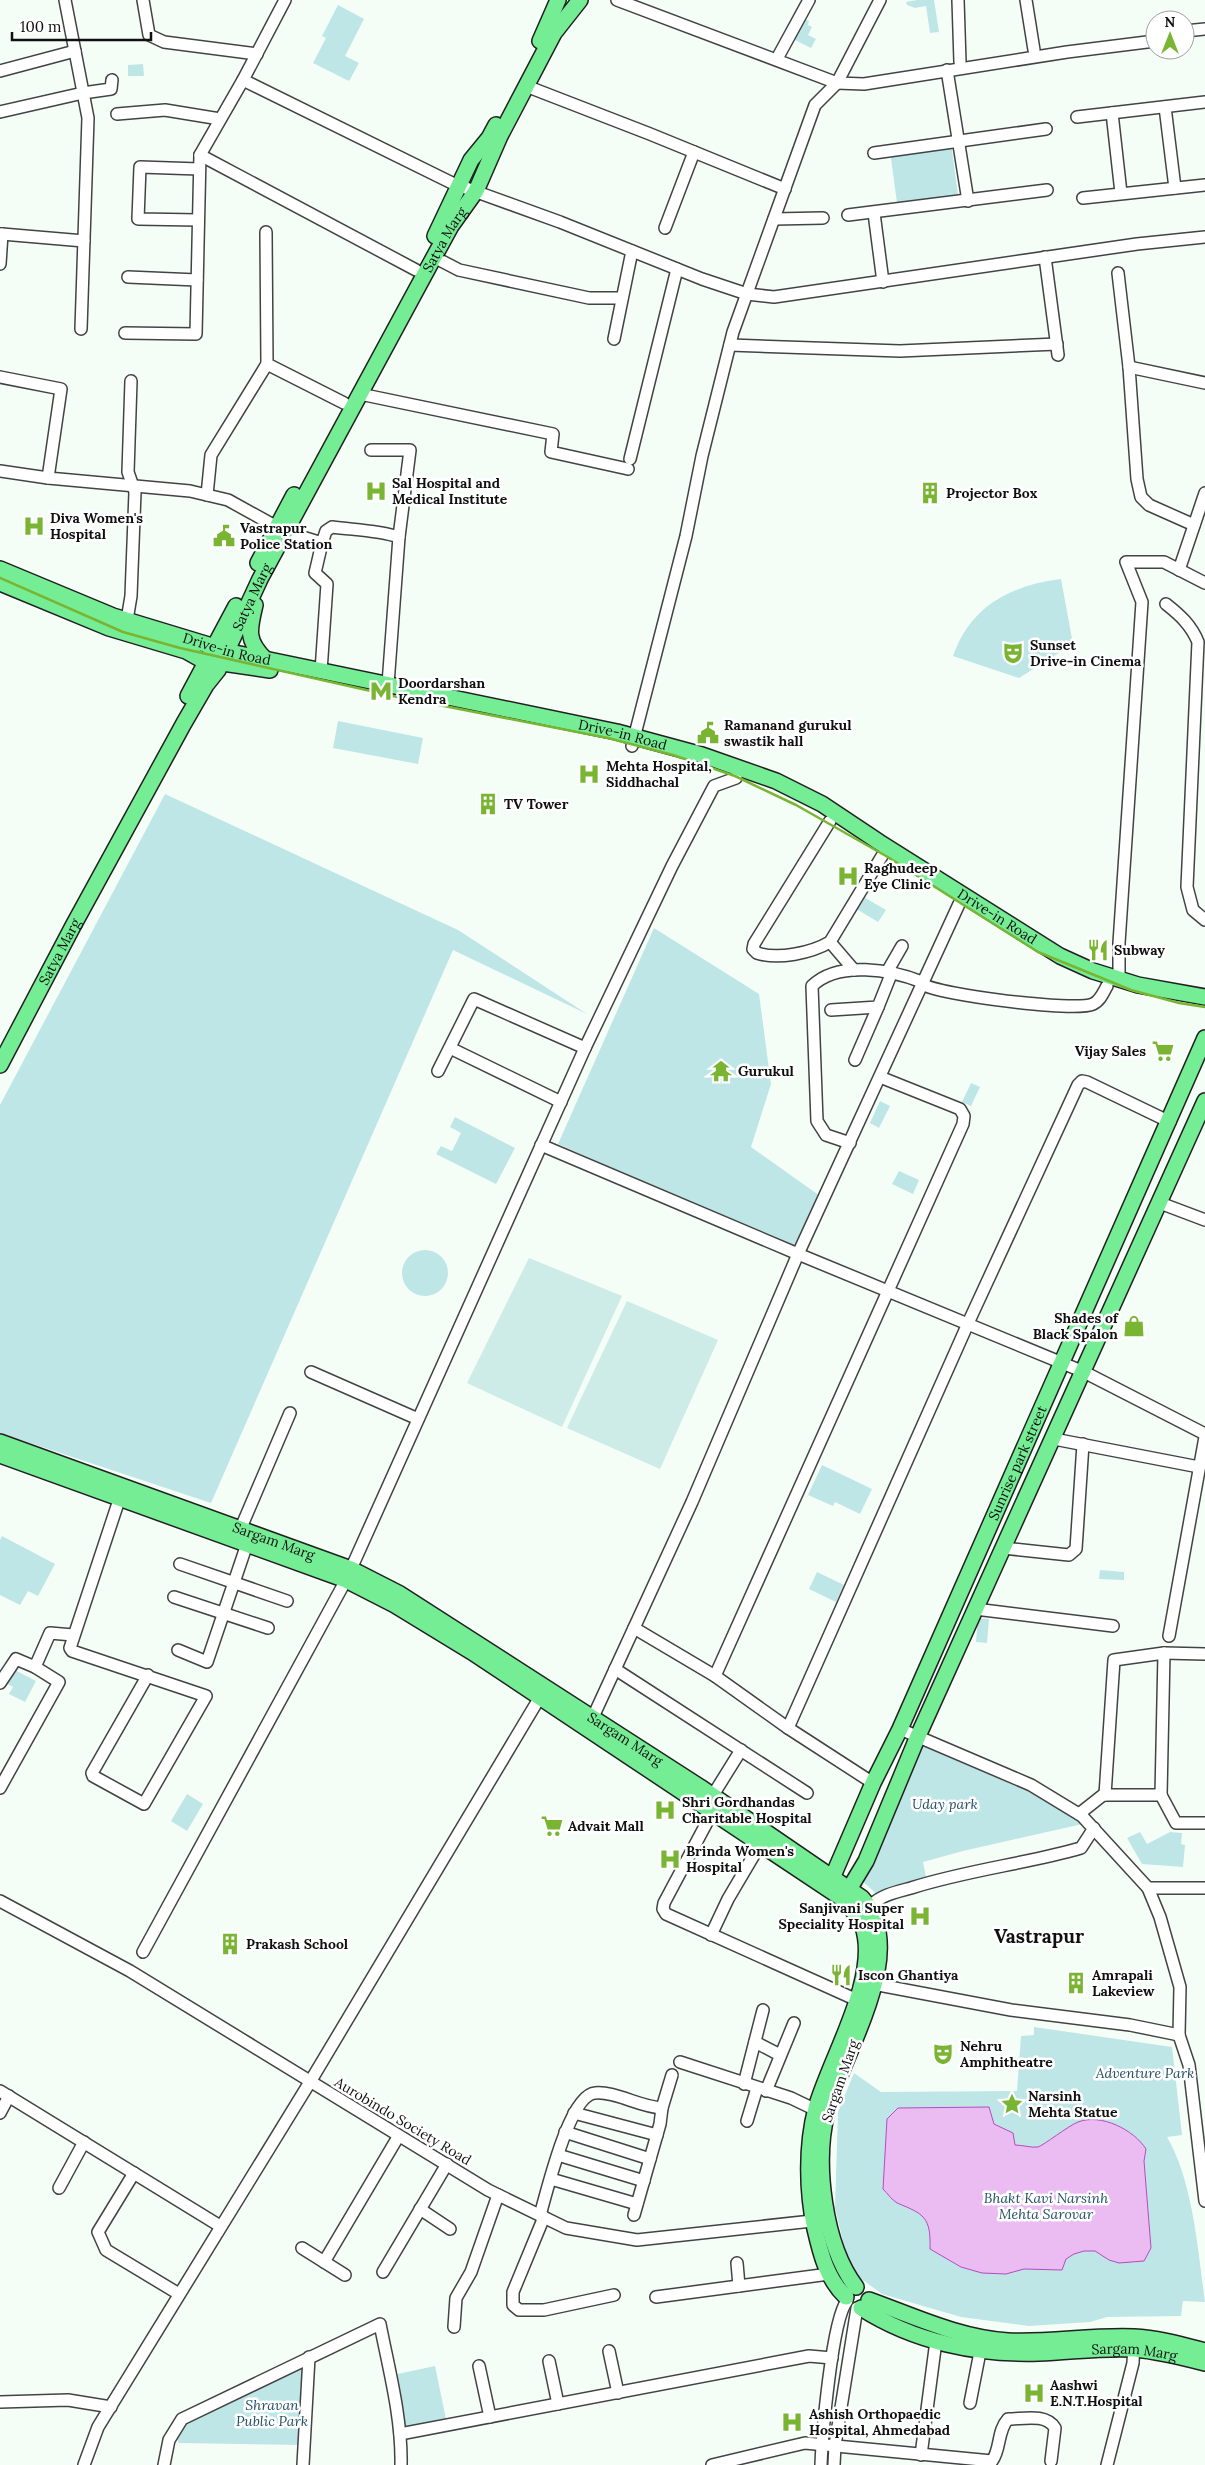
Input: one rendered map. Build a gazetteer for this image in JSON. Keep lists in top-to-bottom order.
{
  "streets": {
    "main road": [
      "Satya Marg",
      "Drive-in Road",
      "Sunrise park street",
      "Sargam Marg"
    ],
    "street": ["Aurobindo Society Road"]
  },
  "crossings": [
    ["Satya Marg", "Drive-in Road"],
    ["Sunrise park street", "Sargam Marg"],
    ["Sargam Marg", "Aurobindo Society Road"]
  ],
  "districts": ["Vastrapur"],
  "parks": [
    "Uday park",
    "Adventure Park",
    "Bhakt Kavi Narsinh Mehta Sarovar",
    "Shravan Public Park"
  ],
  "places": {
    "hospital": [
      "Sal Hospital and Medical Institute",
      "Diva Women's Hospital",
      "Mehta Hospital, Siddhachal",
      "Raghudeep Eye Clinic",
      "Shri Gordhandas Charitable Hospital",
      "Brinda Women's Hospital",
      "Sanjivani Super Speciality Hospital",
      "Aashwi E.N.T.Hospital",
      "Ashish Orthopaedic Hospital, Ahmedabad"
    ],
    "building": [
      "Projector Box",
      "TV Tower",
      "Prakash School",
      "Amrapali Lakeview"
    ],
    "public building": ["Vastrapur Police Station", "Ramanand gurukul swastik hall"],
    "theatre": ["Sunset Drive-in Cinema", "Nehru Amphitheatre"],
    "metro station": ["Doordarshan Kendra"],
    "restaurant": ["Subway", "Iscon Ghantiya"],
    "supermarket": ["Vijay Sales", "Advait Mall"],
    "temple": ["Gurukul"],
    "shop": ["Shades of Black Spalon"],
    "place": ["Narsinh Mehta Statue"]
  },
  "scale_bar": "100 m",
  "north": "top"
}
